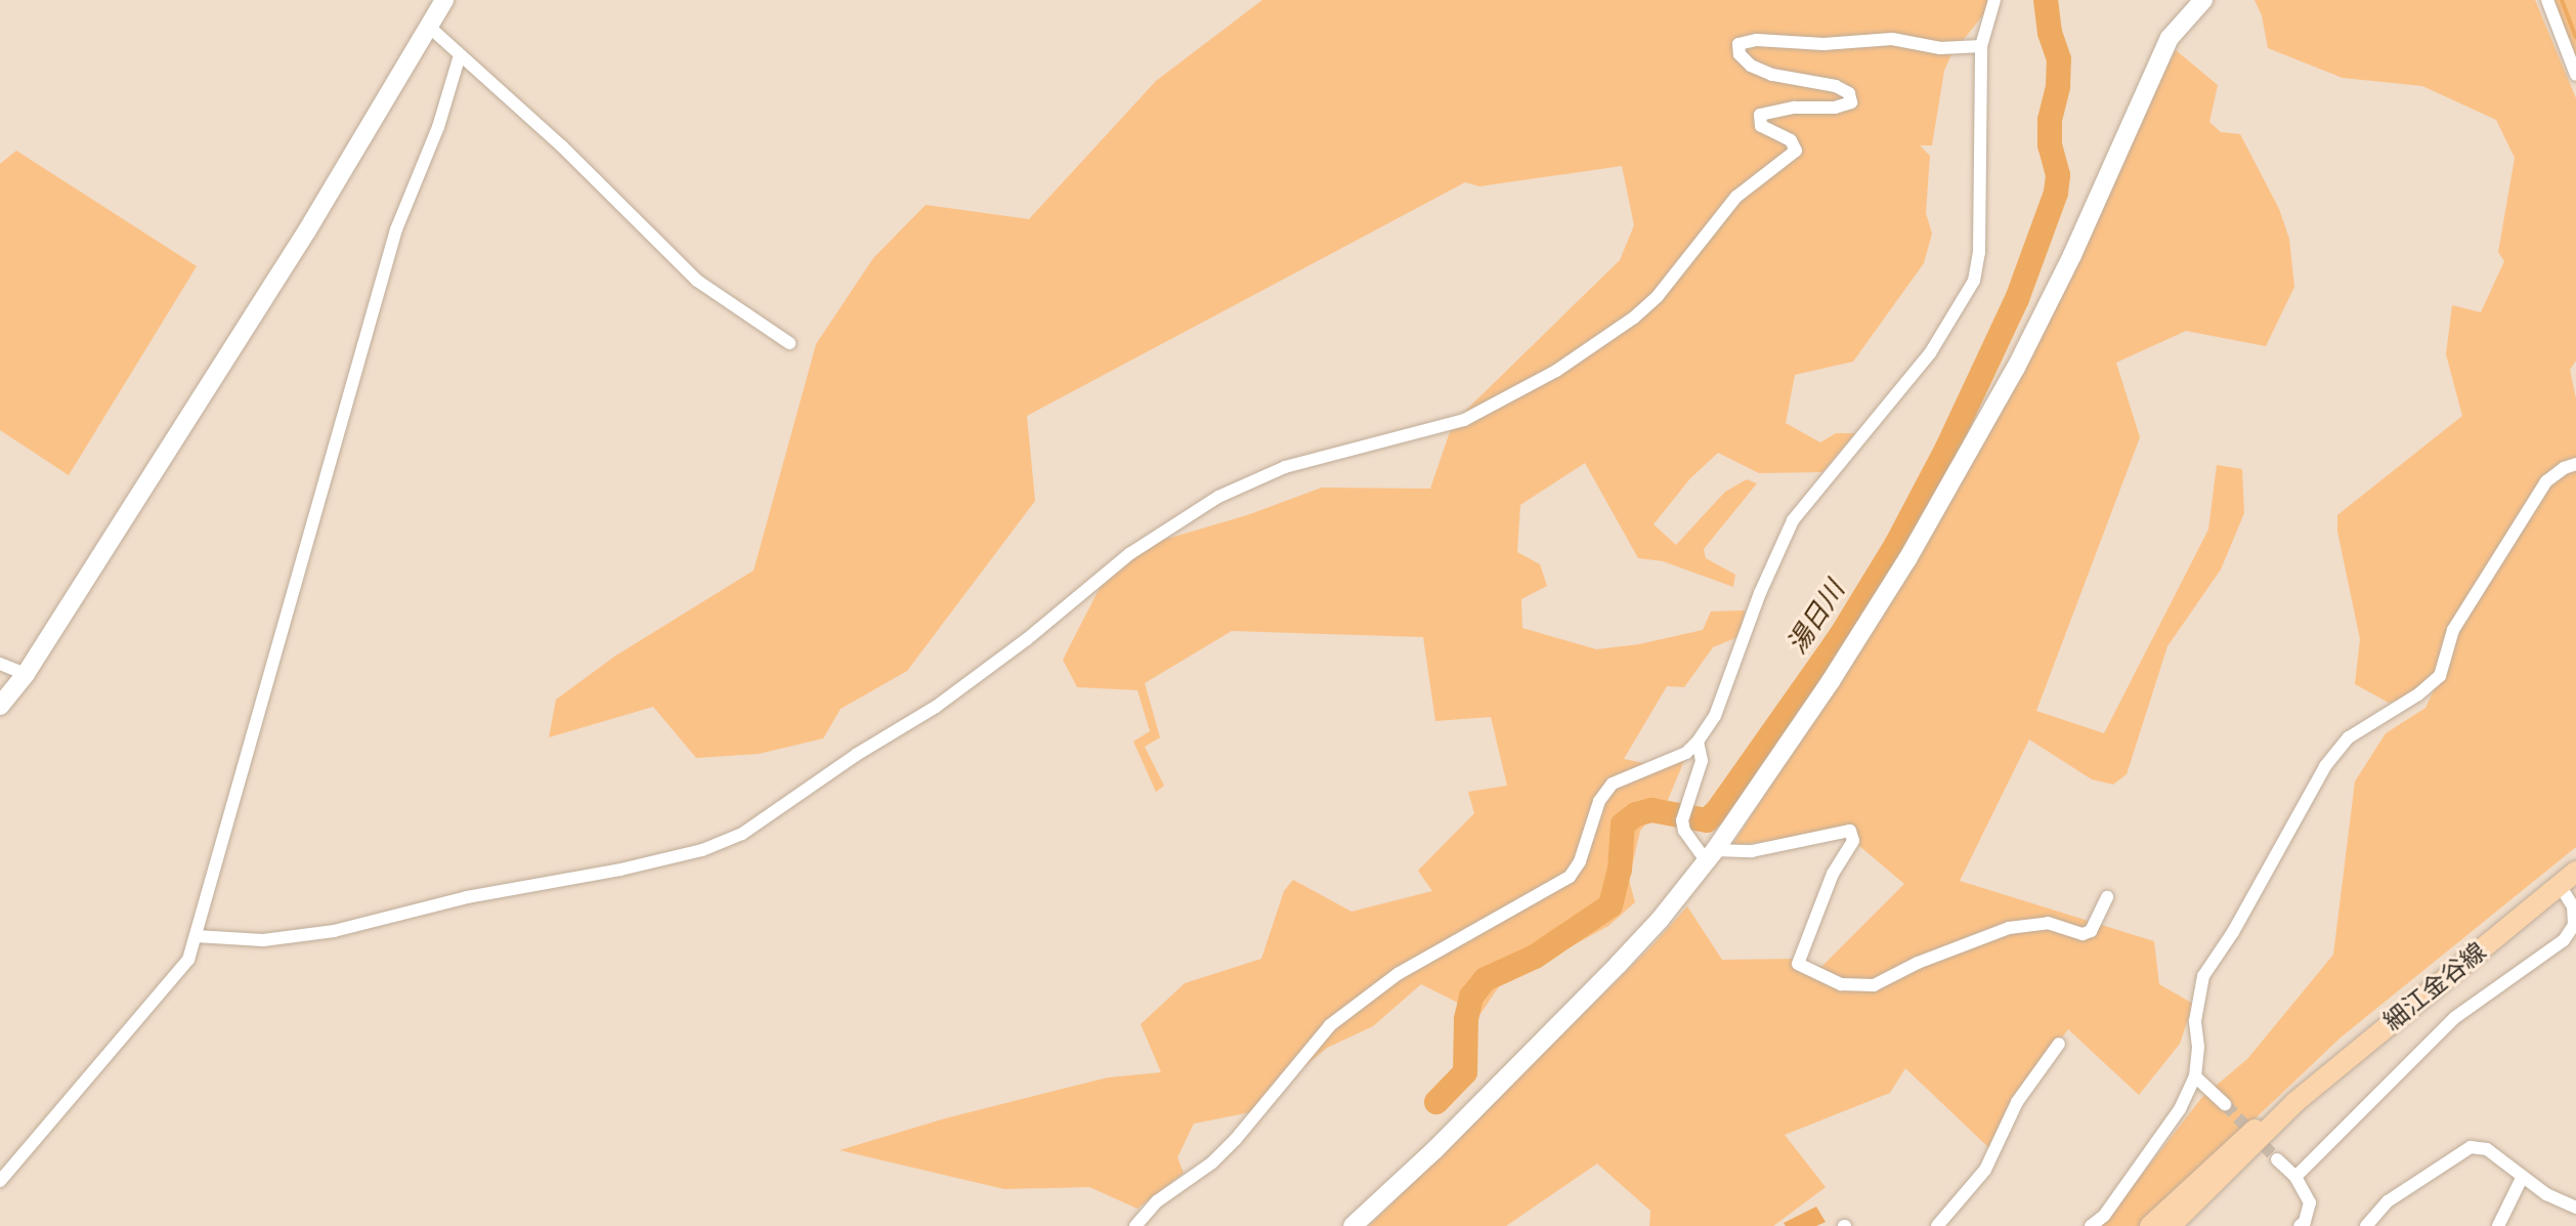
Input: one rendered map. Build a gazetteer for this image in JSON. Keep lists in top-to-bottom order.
{
  "streets": {
    "main road": ["細江金谷線"]
  },
  "water": ["湯日川"]
}
